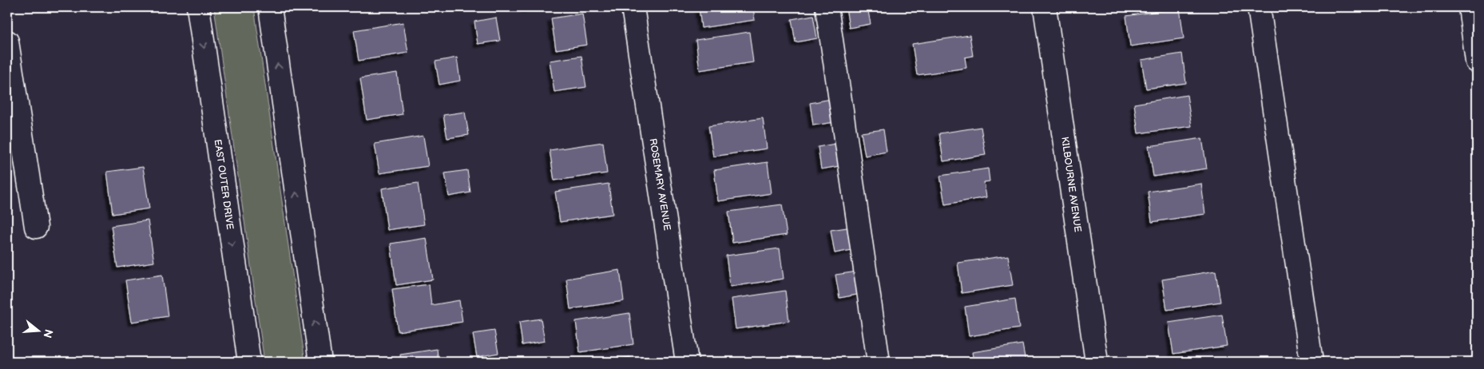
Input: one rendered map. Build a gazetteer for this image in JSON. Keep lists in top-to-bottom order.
{
  "streets": {
    "street": ["EAST OUTER DRIVE", "ROSEMARY AVENUE", "KILBOURNE AVENUE"]
  },
  "north": "right"
}
